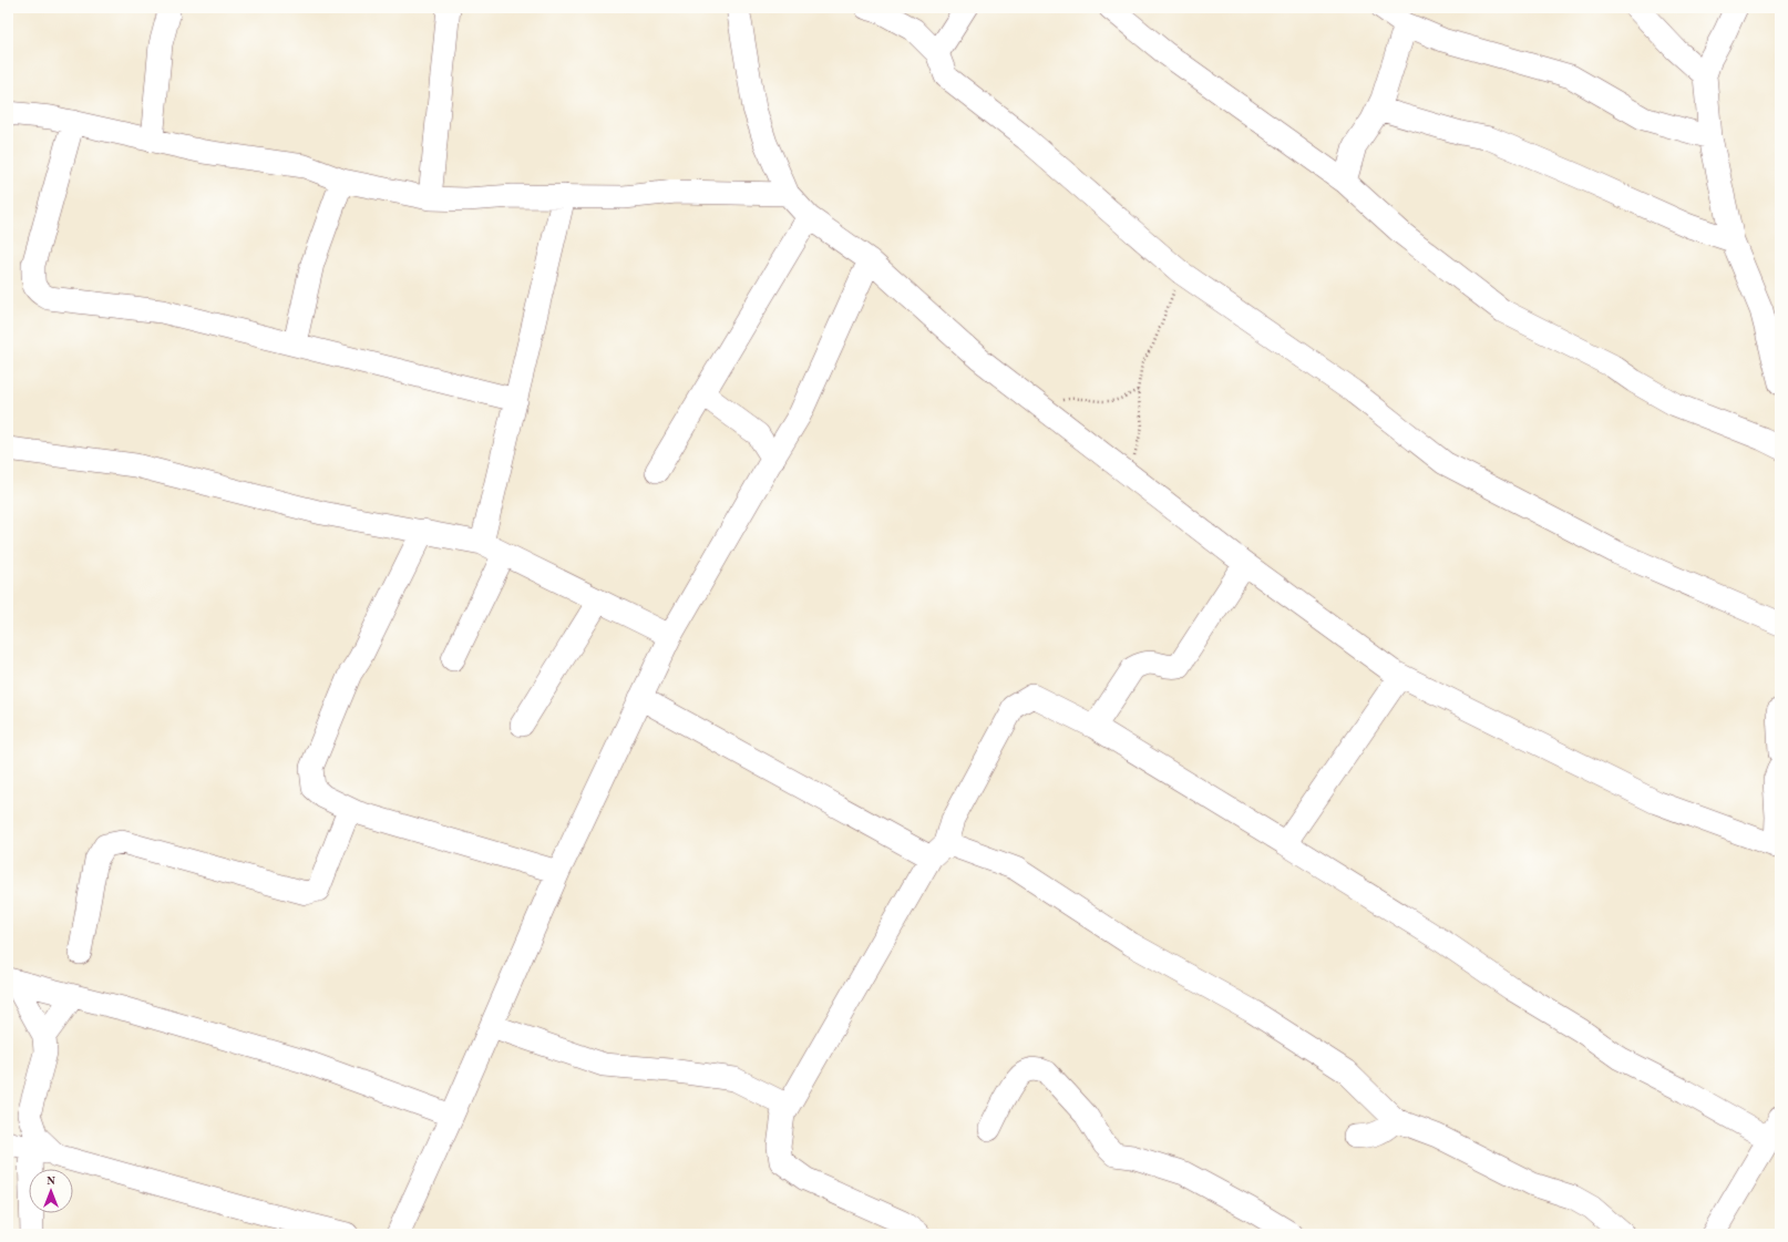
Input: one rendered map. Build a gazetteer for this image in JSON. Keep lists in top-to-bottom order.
{
  "north": "top"
}
